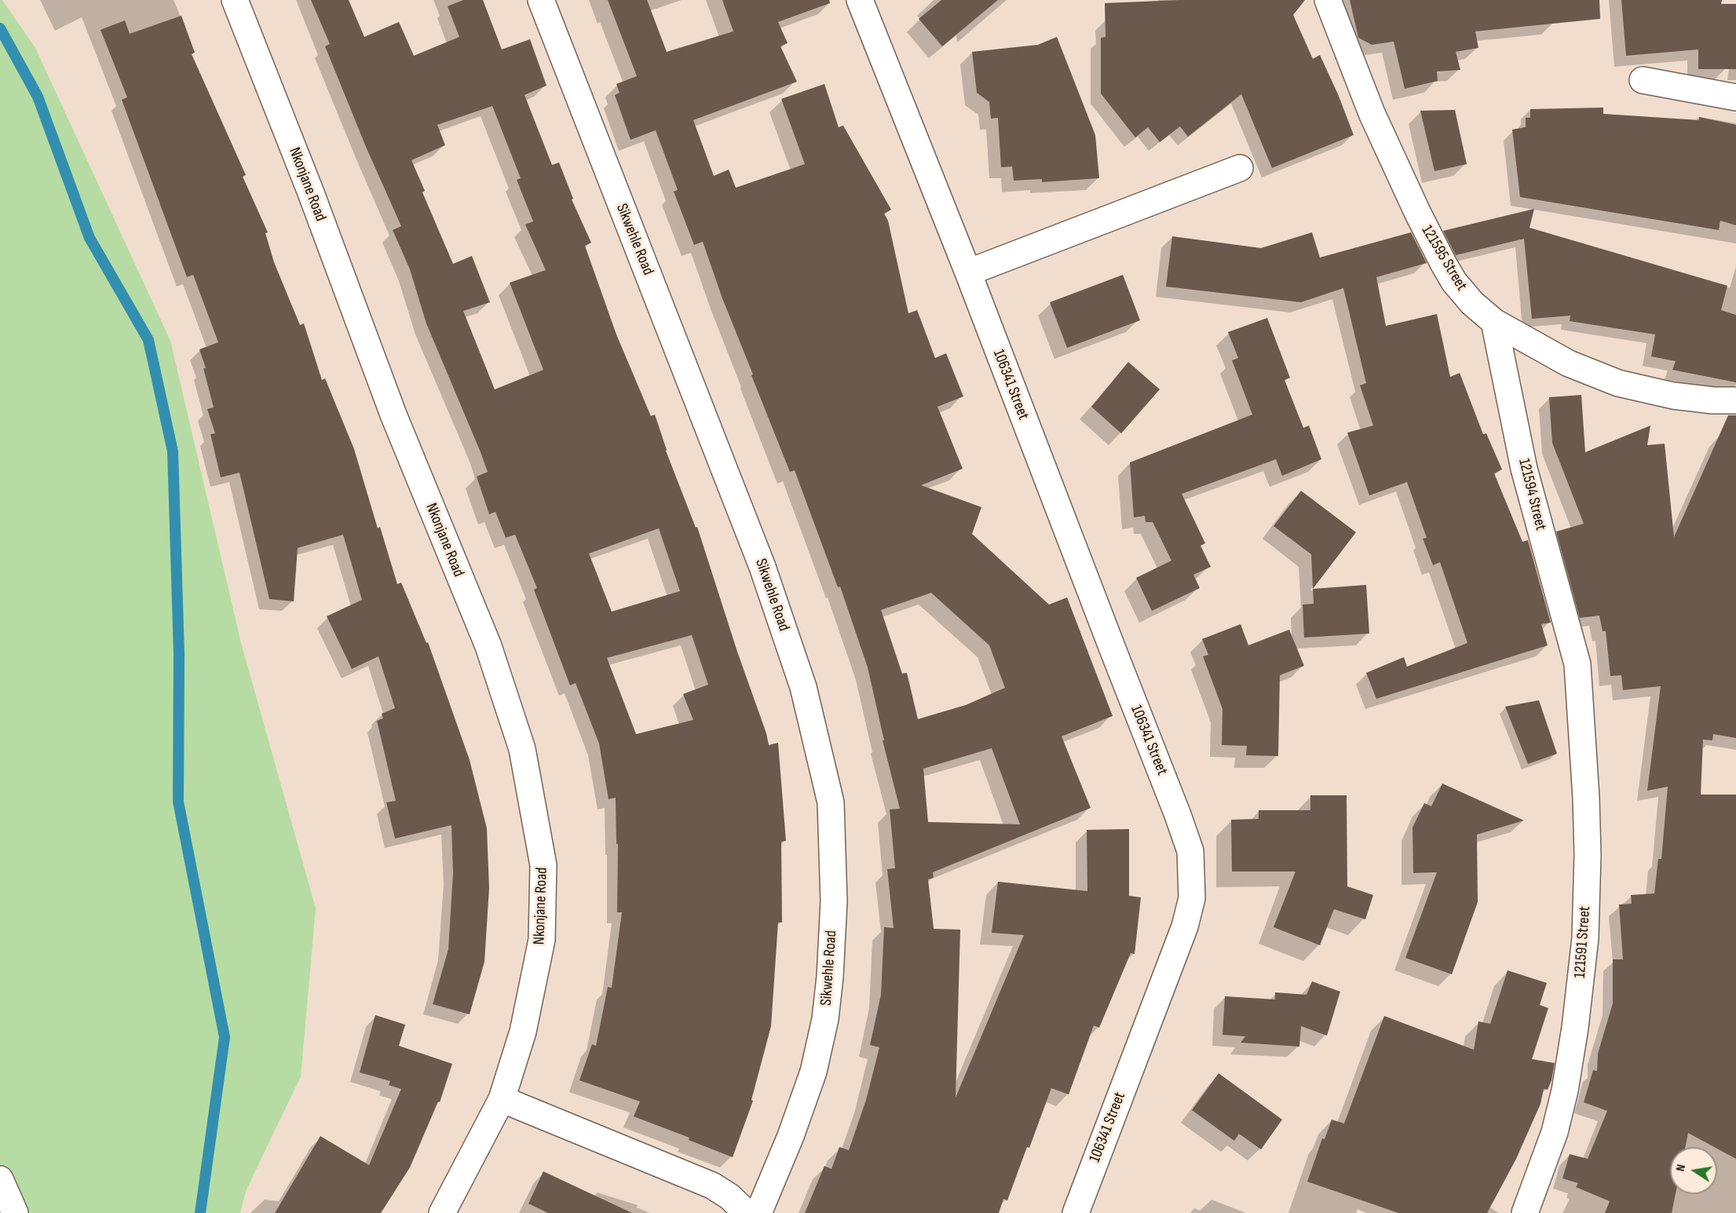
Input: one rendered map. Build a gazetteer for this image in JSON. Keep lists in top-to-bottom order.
{
  "streets": {
    "street": [
      "Nkonjane Road",
      "Sikwehle Road",
      "121595 Street",
      "106341 Street",
      "121594 Street",
      "121591 Street"
    ]
  },
  "crossings": [
    ["121595 Street", "121594 Street"],
    ["121594 Street", "121591 Street"]
  ],
  "north": "left"
}
